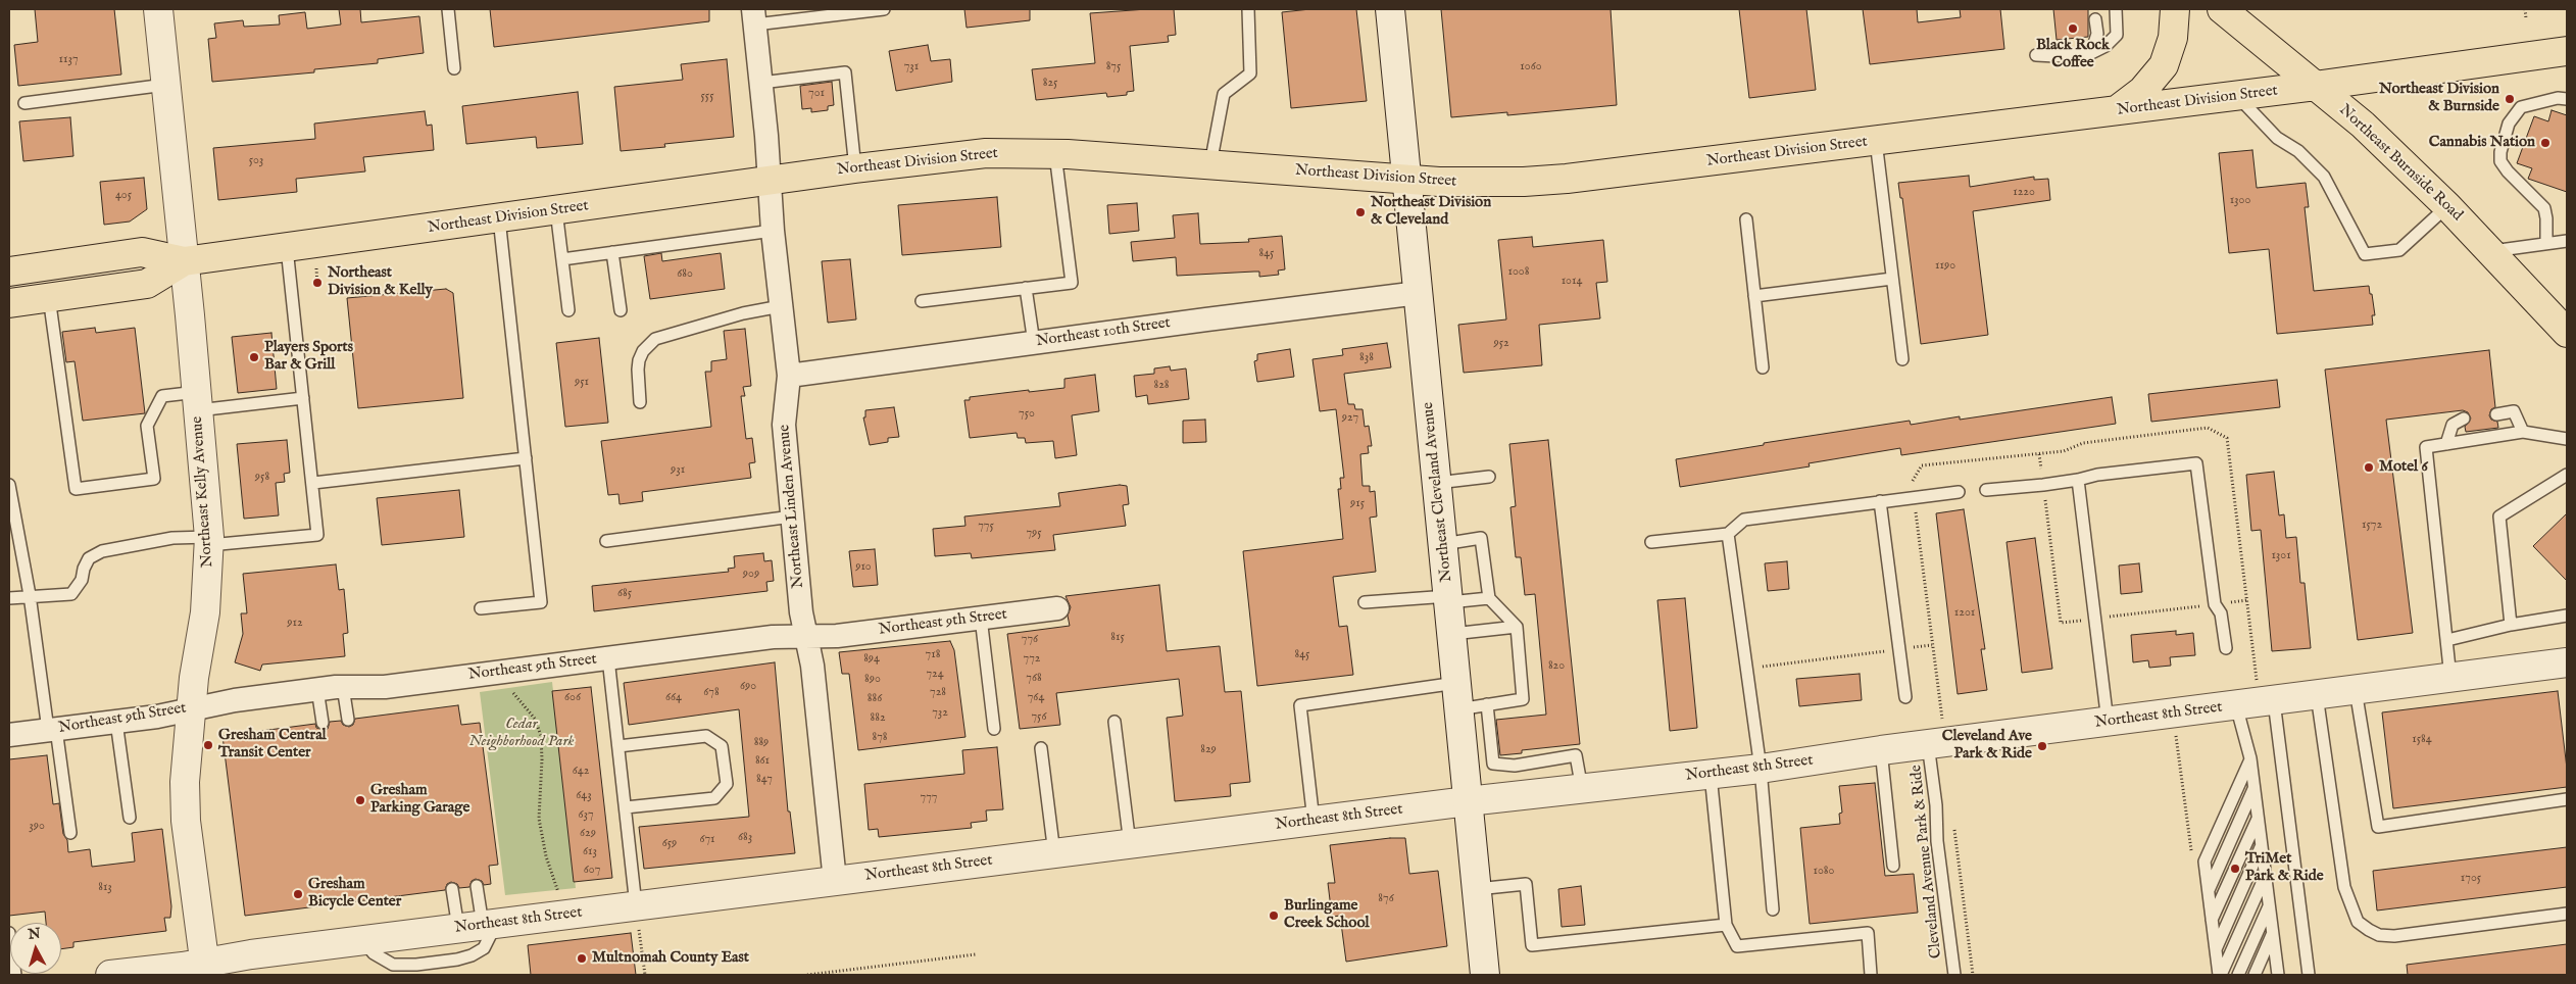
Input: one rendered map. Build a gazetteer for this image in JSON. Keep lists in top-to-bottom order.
{
  "streets": {
    "main road": ["Northeast Division Street", "Northeast Burnside Road"],
    "street": [
      "Northeast 10th Street",
      "Northeast Kelly Avenue",
      "Northeast Cleveland Avenue",
      "Northeast Linden Avenue",
      "Northeast 9th Street",
      "Northeast 8th Street"
    ],
    "lane": ["Cleveland Avenue Park & Ride"]
  },
  "crossings": [
    ["Northeast Division Street", "Northeast Burnside Road"],
    ["Northeast Division Street", "Northeast Kelly Avenue"],
    ["Northeast Division Street", "Northeast Cleveland Avenue"],
    ["Northeast Division Street", "Northeast Linden Avenue"],
    ["Northeast 10th Street", "Northeast Cleveland Avenue"],
    ["Northeast 10th Street", "Northeast Linden Avenue"],
    ["Northeast Kelly Avenue", "Northeast 9th Street"],
    ["Northeast Kelly Avenue", "Northeast 8th Street"],
    ["Northeast Cleveland Avenue", "Northeast 8th Street"],
    ["Northeast Linden Avenue", "Northeast 9th Street"],
    ["Northeast Linden Avenue", "Northeast 8th Street"],
    ["Northeast 8th Street", "Cleveland Avenue Park & Ride"]
  ],
  "parks": ["Cedar Neighborhood Park"],
  "places": [
    "Black Rock Coffee",
    "Northeast Division & Burnside",
    "Cannabis Nation",
    "Northeast Division & Cleveland",
    "Northeast Division & Kelly",
    "Players Sports Bar & Grill",
    "Motel 6",
    "Gresham Central Transit Center",
    "Cleveland Ave Park & Ride",
    "Gresham Parking Garage",
    "TriMet Park & Ride",
    "Gresham Bicycle Center",
    "Burlingame Creek School",
    "Multnomah County East"
  ],
  "house_numbers": [
    "1137",
    "731",
    "875",
    "1060",
    "825",
    "701",
    "555",
    "503",
    "1220",
    "405",
    "1300",
    "845",
    "1190",
    "1008",
    "680",
    "1014",
    "952",
    "838",
    "951",
    "828",
    "750",
    "927",
    "931",
    "958",
    "915",
    "1572",
    "775",
    "795",
    "1301",
    "910",
    "909",
    "685",
    "1201",
    "912",
    "815",
    "776",
    "718",
    "845",
    "894",
    "772",
    "820",
    "724",
    "768",
    "890",
    "690",
    "678",
    "728",
    "606",
    "664",
    "764",
    "886",
    "732",
    "756",
    "882",
    "878",
    "1584",
    "889",
    "829",
    "861",
    "642",
    "847",
    "643",
    "777",
    "637",
    "390",
    "629",
    "683",
    "671",
    "659",
    "613",
    "607",
    "1080",
    "1705",
    "813",
    "876"
  ],
  "north": "top"
}
